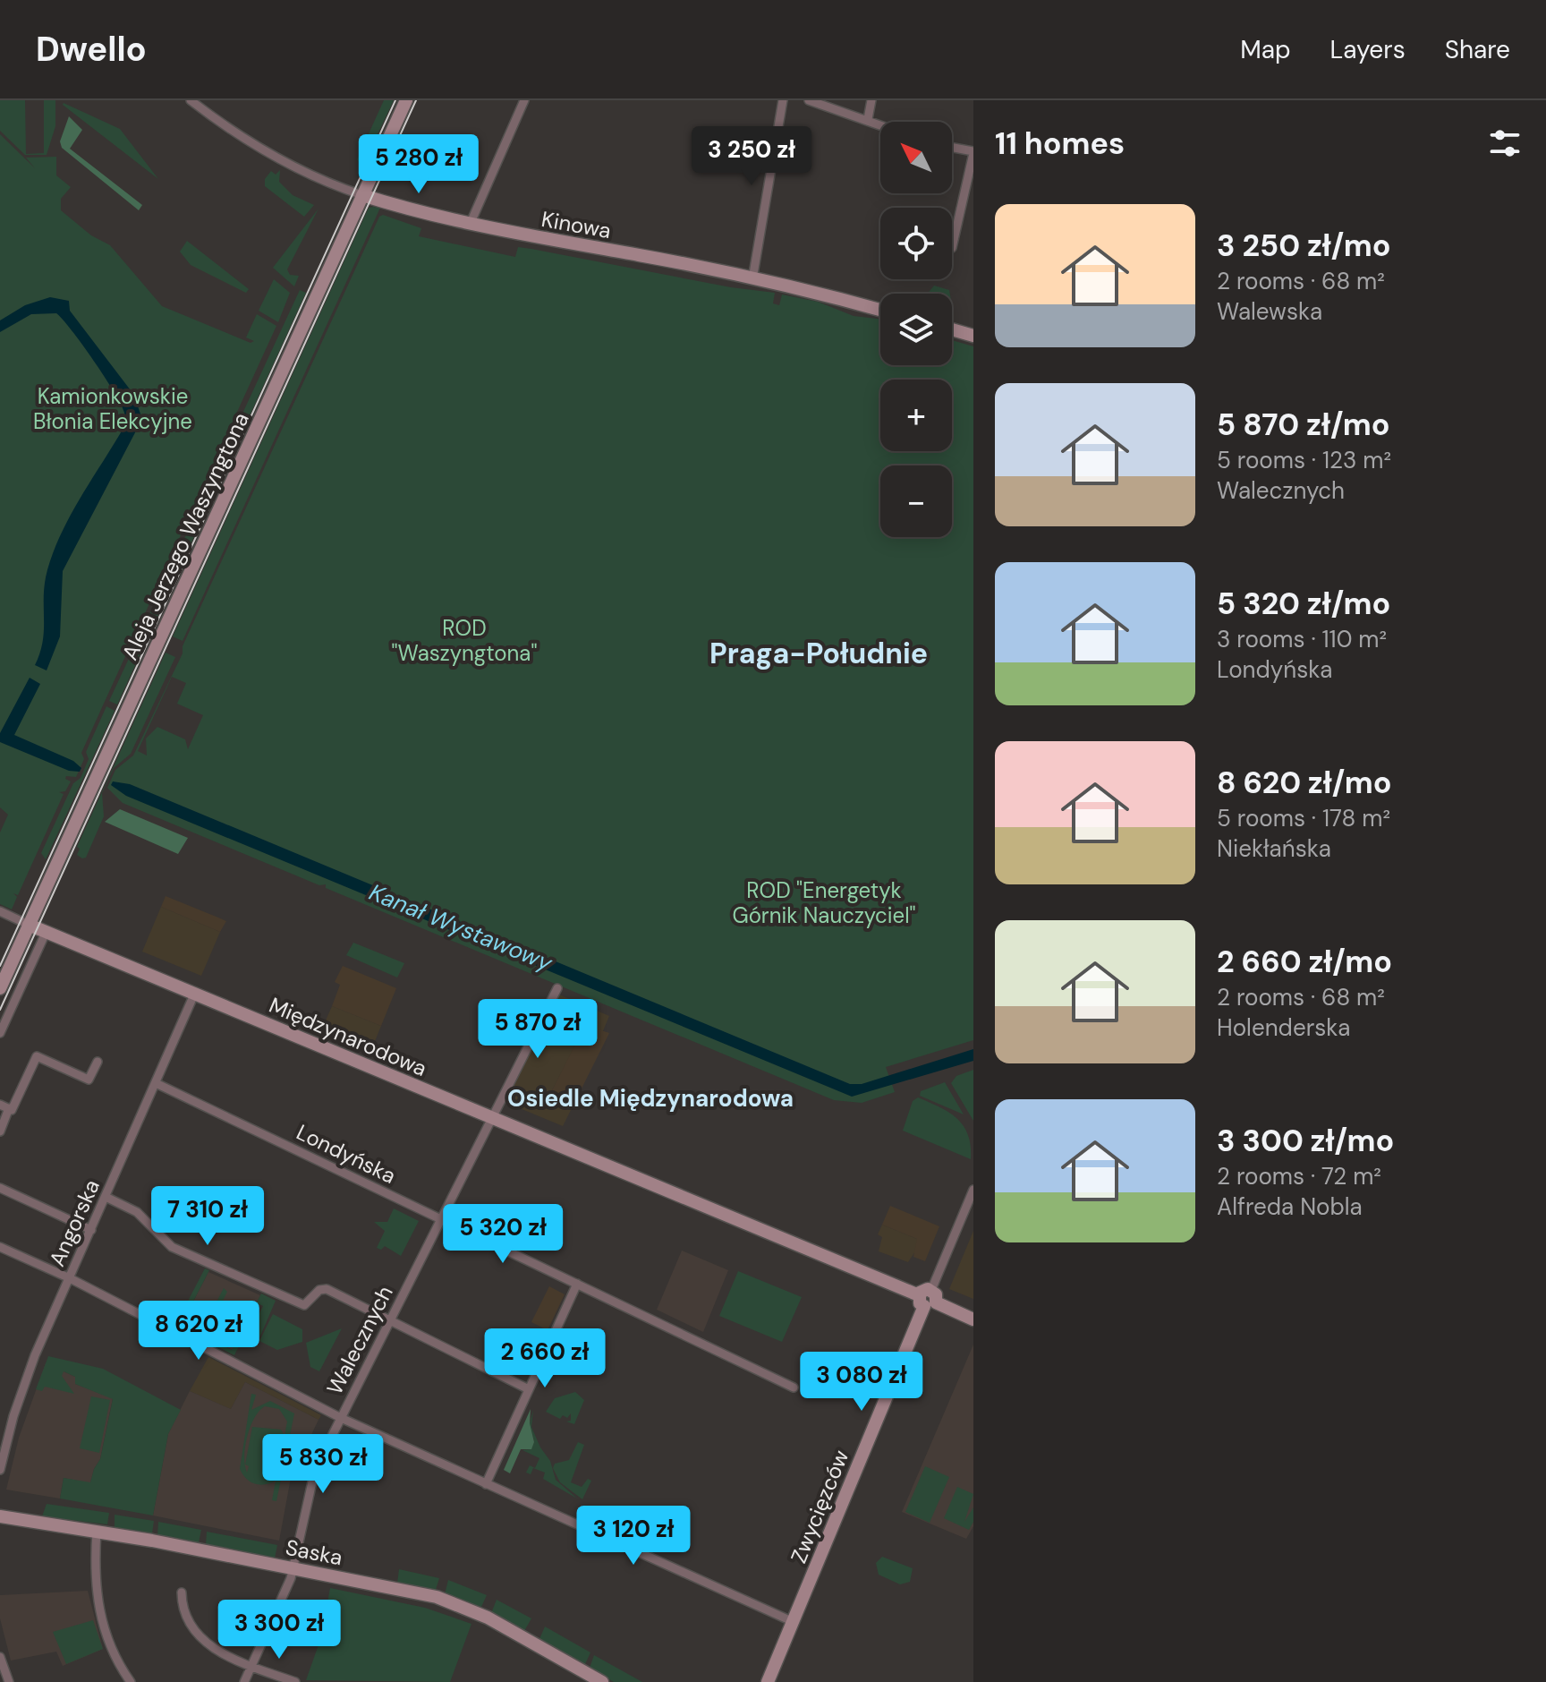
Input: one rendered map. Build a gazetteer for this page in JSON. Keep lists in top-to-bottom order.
{
  "streets": {
    "street": [
      "Kinowa",
      "Aleja Jerzego Waszyngtona",
      "Międzynarodowa",
      "Londyńska",
      "Angorska",
      "Walecznych",
      "Zwycięzców",
      "Saska"
    ]
  },
  "crossings": [
    ["Kinowa", "Aleja Jerzego Waszyngtona"],
    ["Aleja Jerzego Waszyngtona", "Międzynarodowa"],
    ["Międzynarodowa", "Angorska"],
    ["Międzynarodowa", "Walecznych"],
    ["Międzynarodowa", "Zwycięzców"],
    ["Londyńska", "Angorska"],
    ["Londyńska", "Walecznych"],
    ["Walecznych", "Saska"]
  ],
  "districts": ["Praga-Południe", "Osiedle Międzynarodowa"],
  "water": ["Kanał Wystawowy"],
  "parks": ["Kamionkowskie Błonia Elekcyjne", "ROD \"Waszyngtona\"", "ROD \"Energetyk Górnik Nauczyciel\""],
  "north": "top left",
  "page": {
    "header": "Dwello",
    "nav": ["Map", "Layers", "Share"],
    "heading": "11 homes",
    "map_buttons": ["+", "−"],
    "price": [
      "3 250 zł",
      "5 280 zł",
      "5 870 zł",
      "7 310 zł",
      "5 320 zł",
      "8 620 zł",
      "2 660 zł",
      "3 080 zł",
      "5 830 zł",
      "3 120 zł",
      "3 300 zł"
    ],
    "list": [
      {
        "name": "3 250 zł/mo",
        "note": "2 rooms · 68 m² · Walewska"
      },
      {
        "name": "5 870 zł/mo",
        "note": "5 rooms · 123 m² · Walecznych"
      },
      {
        "name": "5 320 zł/mo",
        "note": "3 rooms · 110 m² · Londyńska"
      },
      {
        "name": "8 620 zł/mo",
        "note": "5 rooms · 178 m² · Niekłańska"
      },
      {
        "name": "2 660 zł/mo",
        "note": "2 rooms · 68 m² · Holenderska"
      },
      {
        "name": "3 300 zł/mo",
        "note": "2 rooms · 72 m² · Alfreda Nobla"
      }
    ]
  }
}
